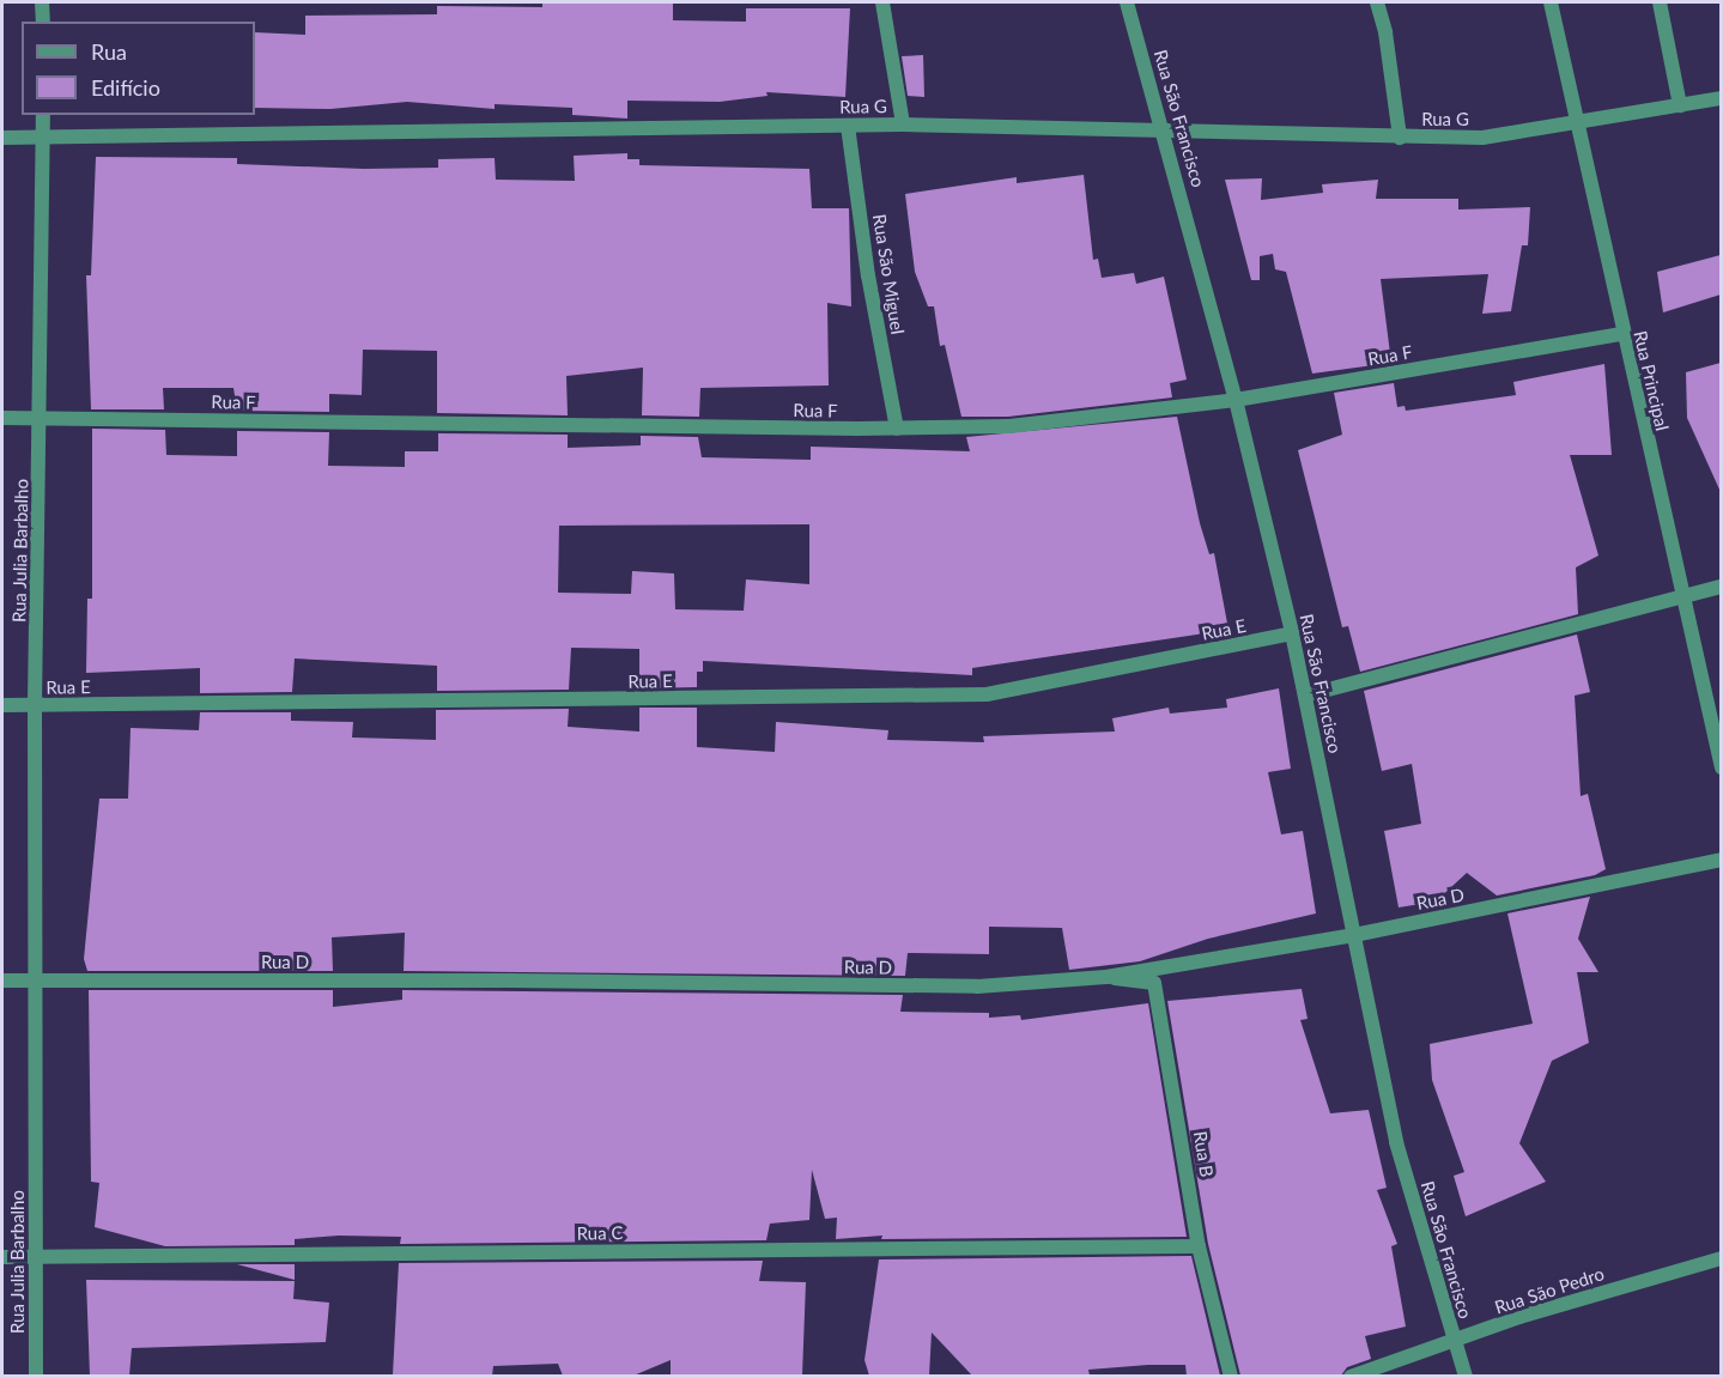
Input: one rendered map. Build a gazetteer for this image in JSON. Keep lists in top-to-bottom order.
{
  "streets": {
    "street": [
      "Rua G",
      "Rua São Francisco",
      "Rua São Miguel",
      "Rua F",
      "Rua Principal",
      "Rua Julia Barbalho",
      "Rua E",
      "Rua D",
      "Rua B",
      "Rua C",
      "Rua São Pedro"
    ]
  },
  "crossings": [
    ["Rua G", "Rua São Francisco"],
    ["Rua G", "Rua São Miguel"],
    ["Rua G", "Rua Principal"],
    ["Rua G", "Rua Julia Barbalho"],
    ["Rua São Francisco", "Rua F"],
    ["Rua São Francisco", "Rua E"],
    ["Rua São Francisco", "Rua D"],
    ["Rua São Francisco", "Rua São Pedro"],
    ["Rua São Miguel", "Rua F"],
    ["Rua F", "Rua Principal"],
    ["Rua F", "Rua Julia Barbalho"],
    ["Rua Julia Barbalho", "Rua E"],
    ["Rua Julia Barbalho", "Rua D"],
    ["Rua Julia Barbalho", "Rua C"],
    ["Rua D", "Rua B"],
    ["Rua B", "Rua C"]
  ],
  "legend": ["Rua", "Edifício"]
}
